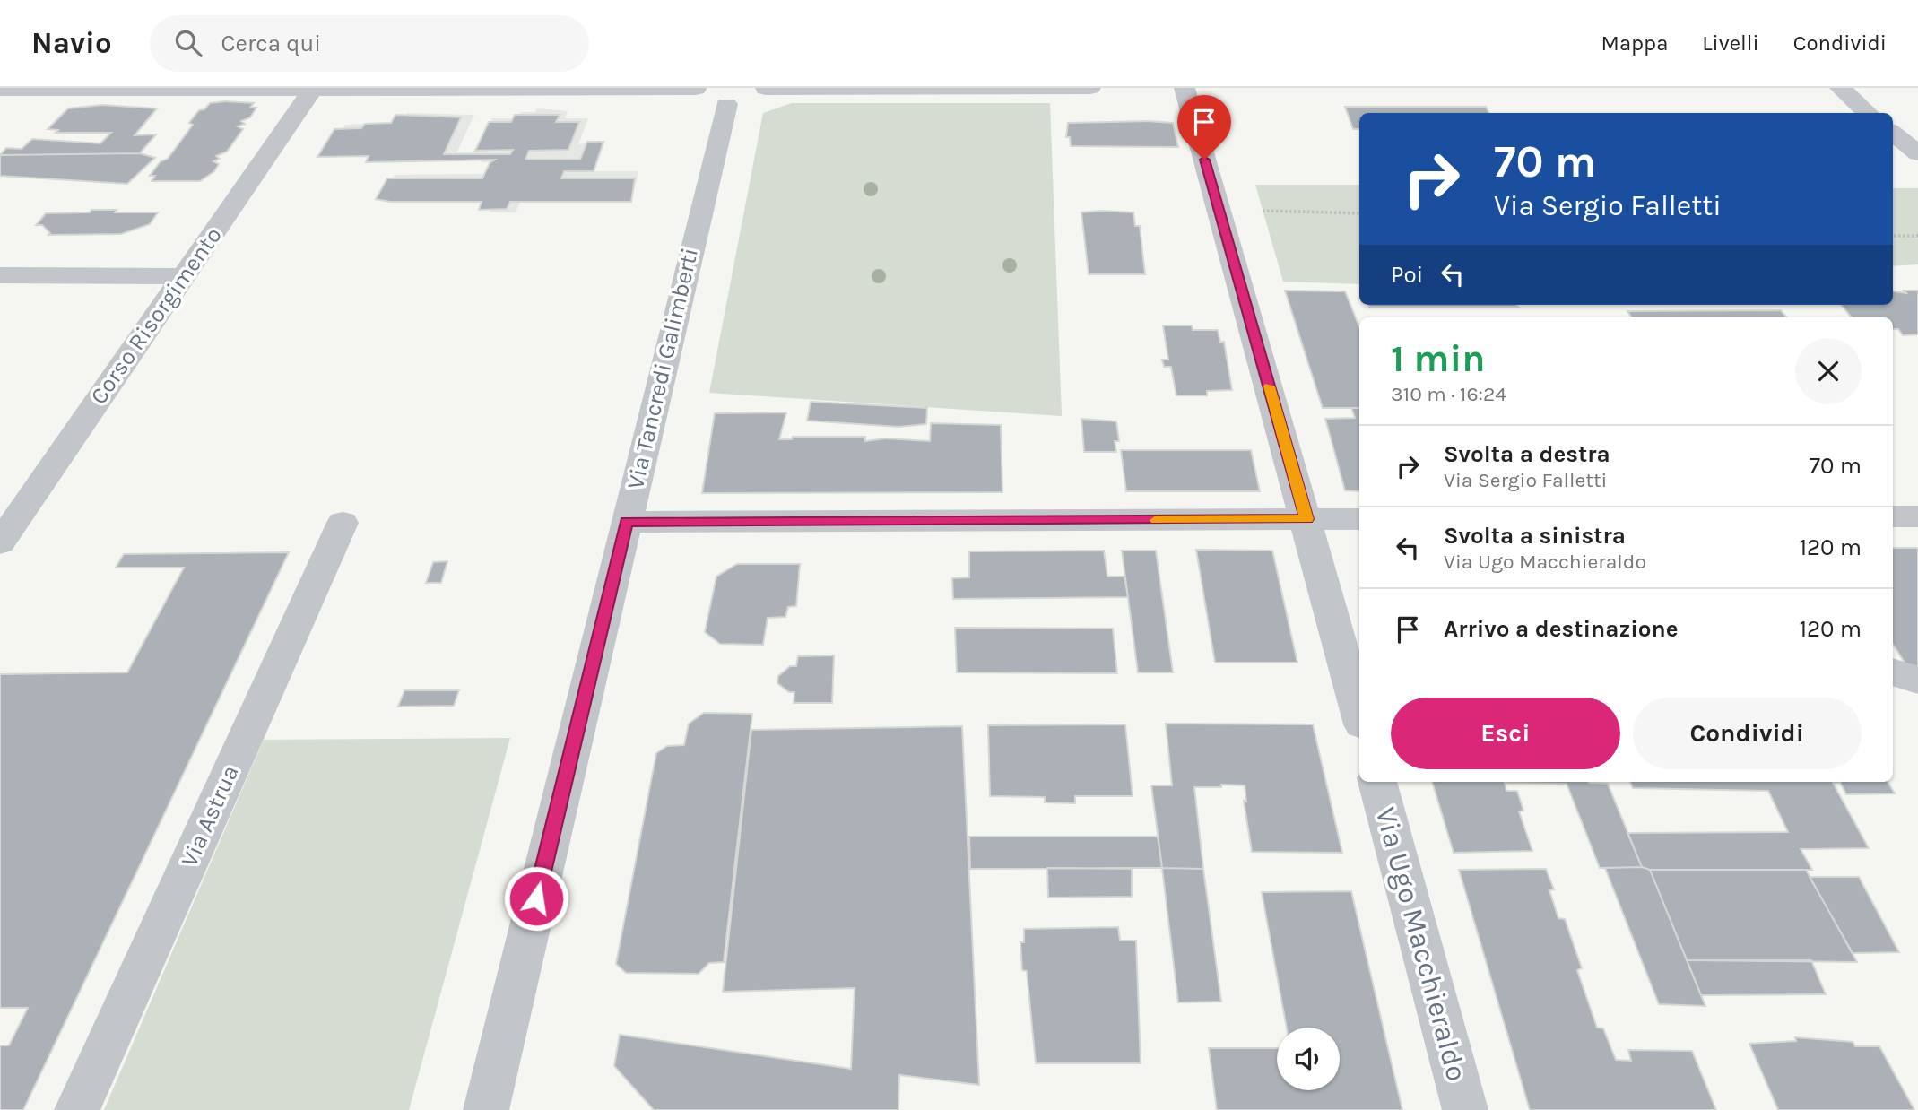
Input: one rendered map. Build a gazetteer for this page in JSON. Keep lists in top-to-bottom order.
{
  "streets": {
    "street": [
      "Corso Risorgimento",
      "Via Tancredi Galimberti",
      "Via Astrua",
      "Via Ugo Macchieraldo"
    ]
  },
  "page": {
    "header": "Navio",
    "search": "Cerca qui",
    "nav": ["Mappa", "Livelli", "Condividi"],
    "turn": ["70 m", "Via Sergio Falletti"],
    "then": "Poi",
    "heading": ["1 min", "310 m · 16:24"],
    "list": [
      {
        "name": "Svolta a destra",
        "note": "Via Sergio Falletti",
        "value": "70 m"
      },
      {
        "name": "Svolta a sinistra",
        "note": "Via Ugo Macchieraldo",
        "value": "120 m"
      },
      {
        "name": "Arrivo a destinazione",
        "value": "120 m"
      }
    ],
    "buttons": ["Esci", "Condividi"]
  }
}
